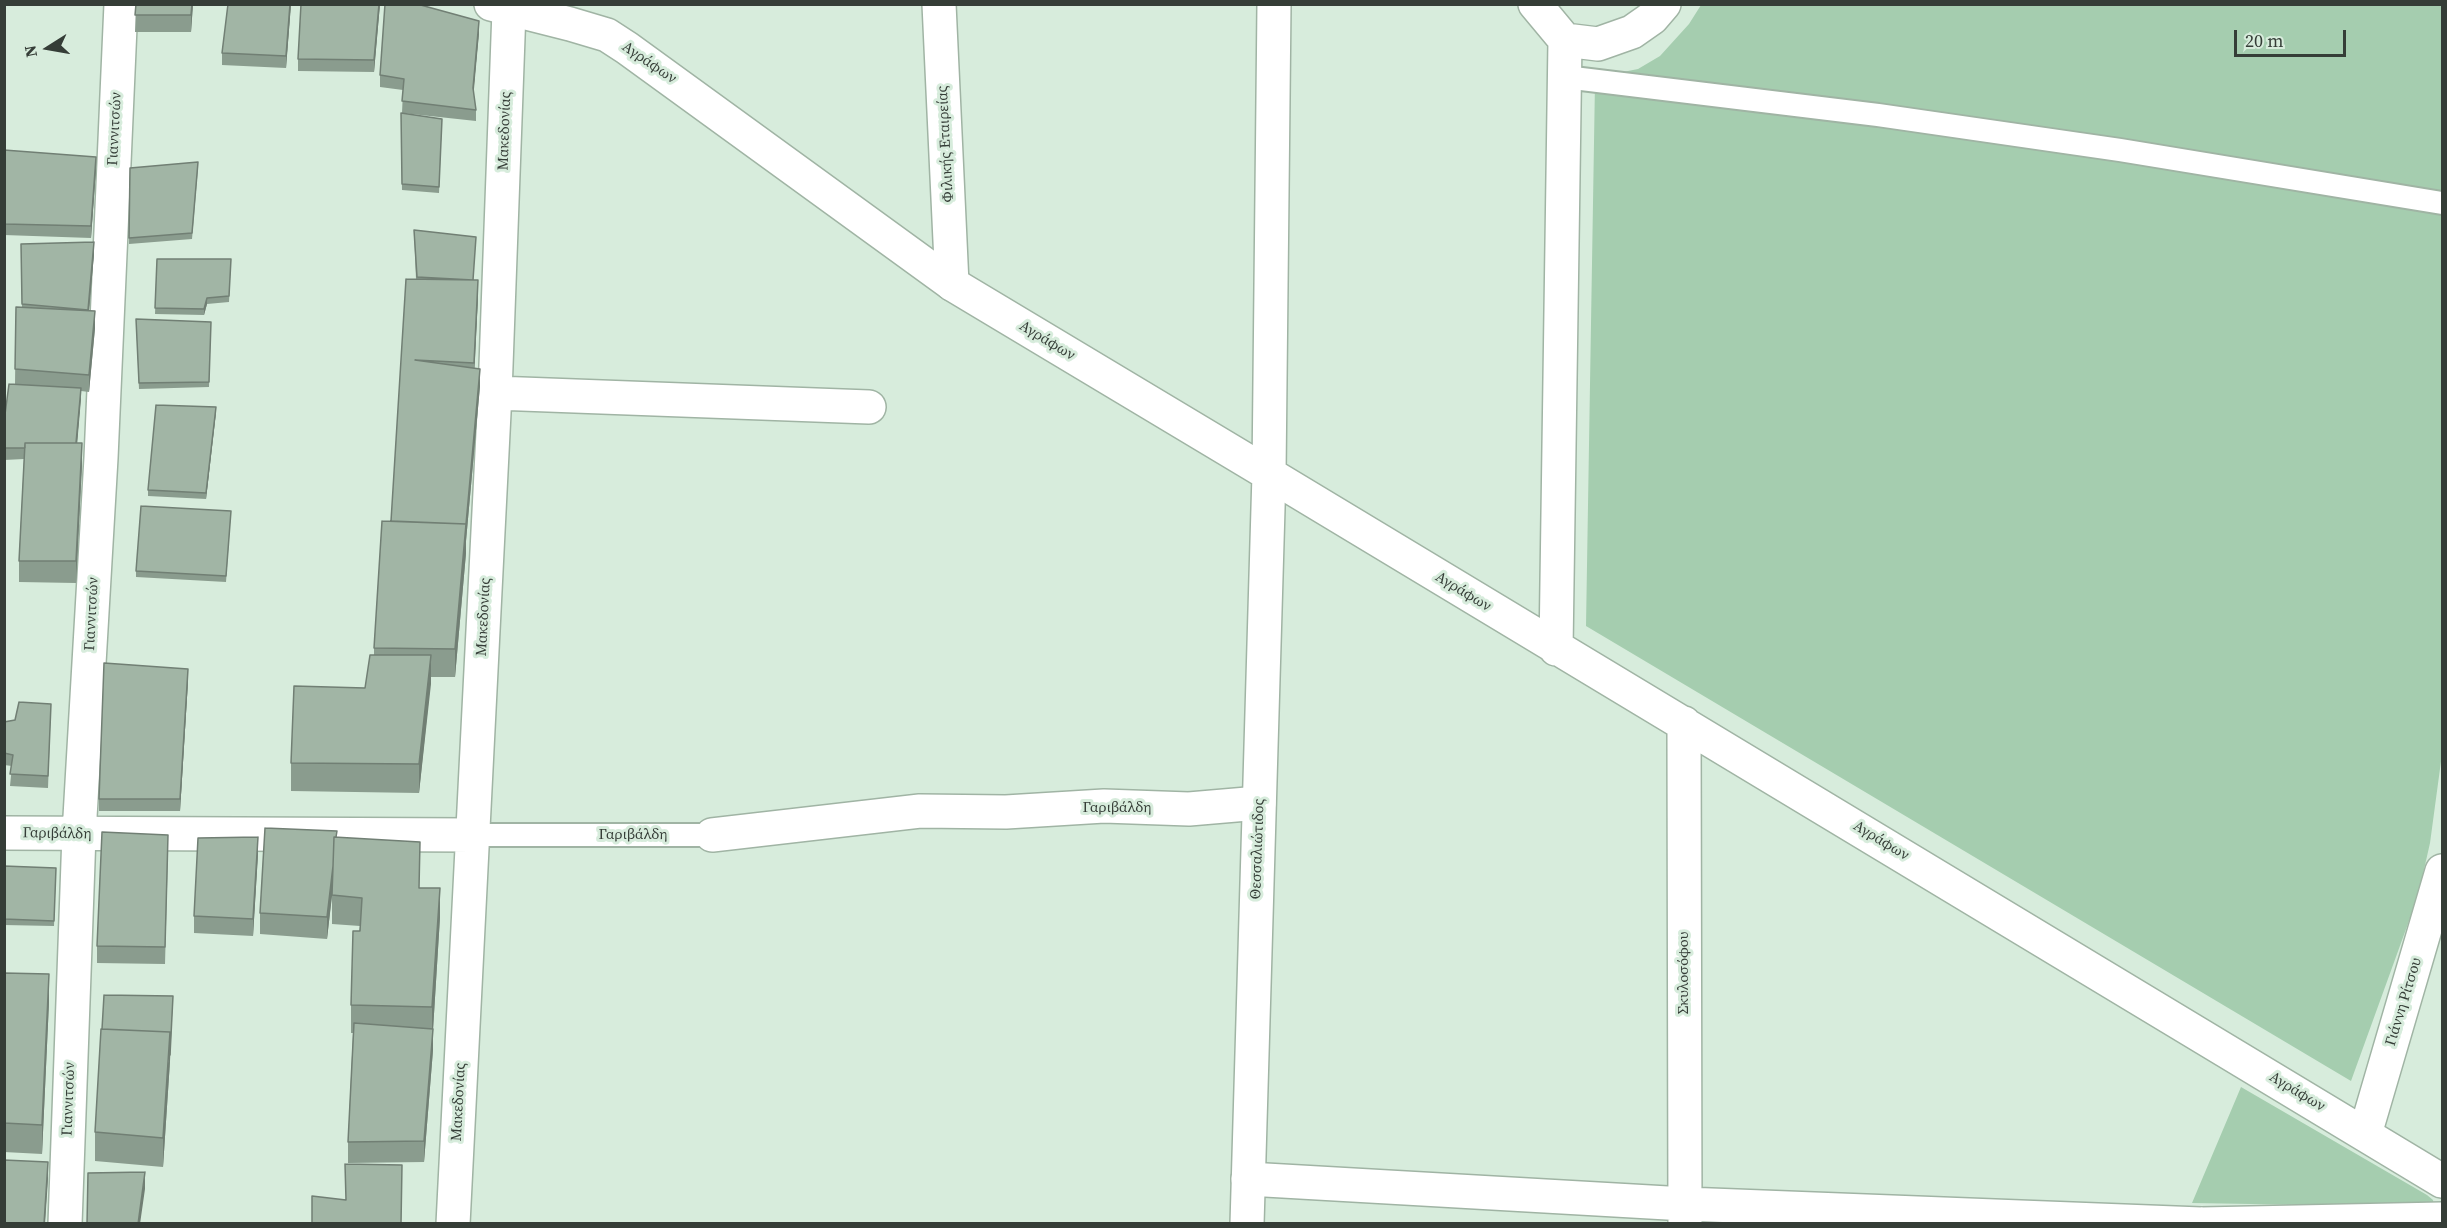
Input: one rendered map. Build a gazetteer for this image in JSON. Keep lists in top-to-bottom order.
{
  "streets": {
    "street": [
      "Αγράφων",
      "Γιαννιτσών",
      "Μακεδονίας",
      "Φιλικής Εταιρείας",
      "Γαριβάλδη",
      "Θεσσαλιώτιδος",
      "Σκυλοσόφου",
      "Γιάννη Ρίτσου"
    ]
  },
  "crossings": [
    ["Αγράφων", "Μακεδονίας"],
    ["Αγράφων", "Φιλικής Εταιρείας"],
    ["Αγράφων", "Θεσσαλιώτιδος"],
    ["Αγράφων", "Σκυλοσόφου"],
    ["Αγράφων", "Γιάννη Ρίτσου"],
    ["Γιαννιτσών", "Γαριβάλδη"],
    ["Μακεδονίας", "Γαριβάλδη"],
    ["Γαριβάλδη", "Θεσσαλιώτιδος"]
  ],
  "scale_bar": "20 m",
  "north": "left"
}
